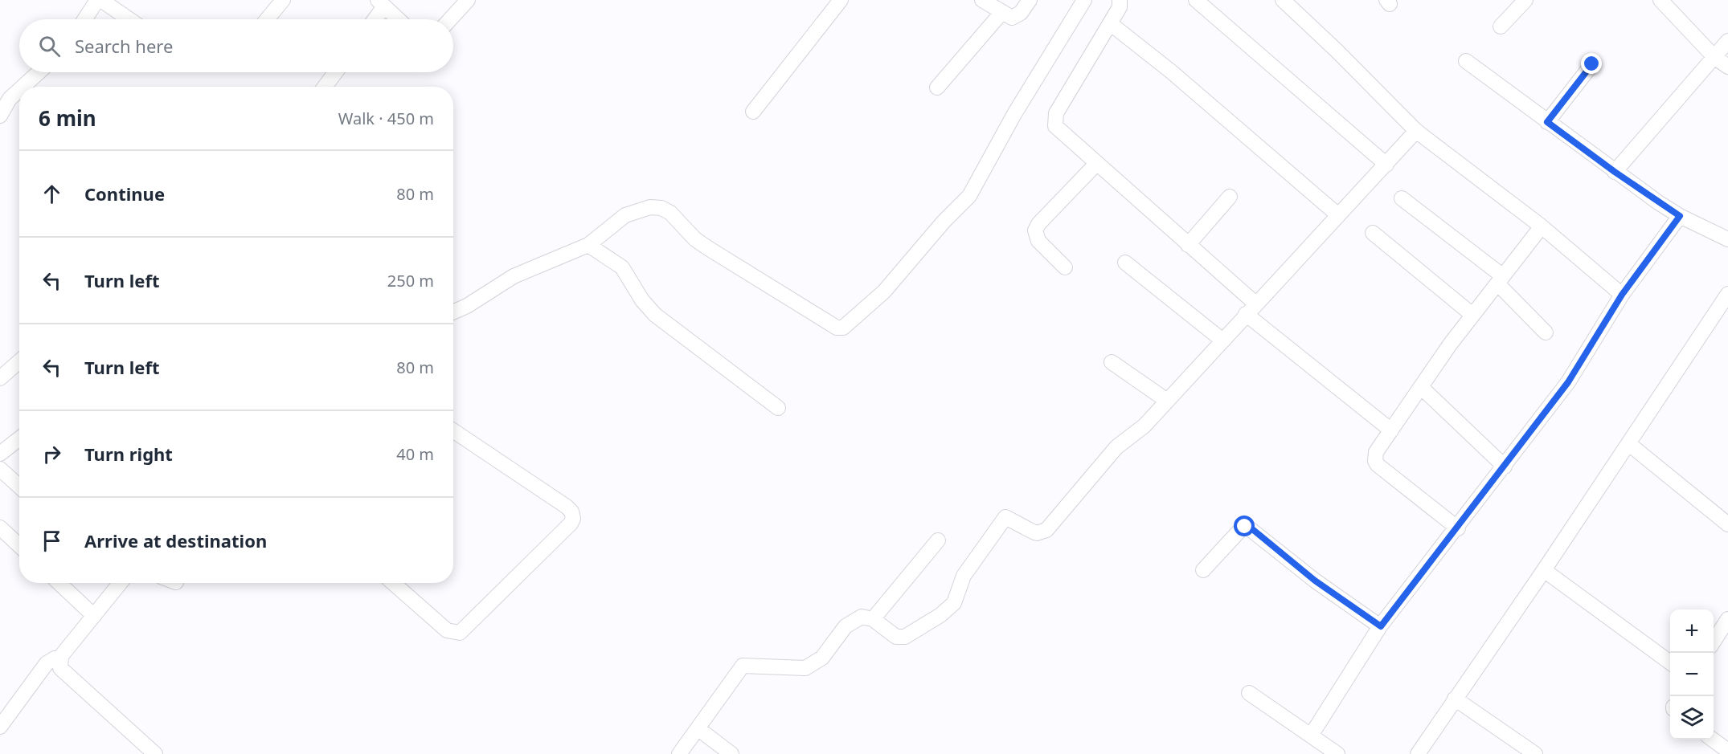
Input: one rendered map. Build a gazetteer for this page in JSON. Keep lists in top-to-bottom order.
{
  "page": {
    "search": "Search here",
    "heading": ["6 min", "Walk · 450 m"],
    "list": [
      ["Continue", "80 m"],
      ["Turn left", "250 m"],
      ["Turn left", "80 m"],
      ["Turn right", "40 m"],
      "Arrive at destination"
    ],
    "map_buttons": ["+", "−"]
  }
}
